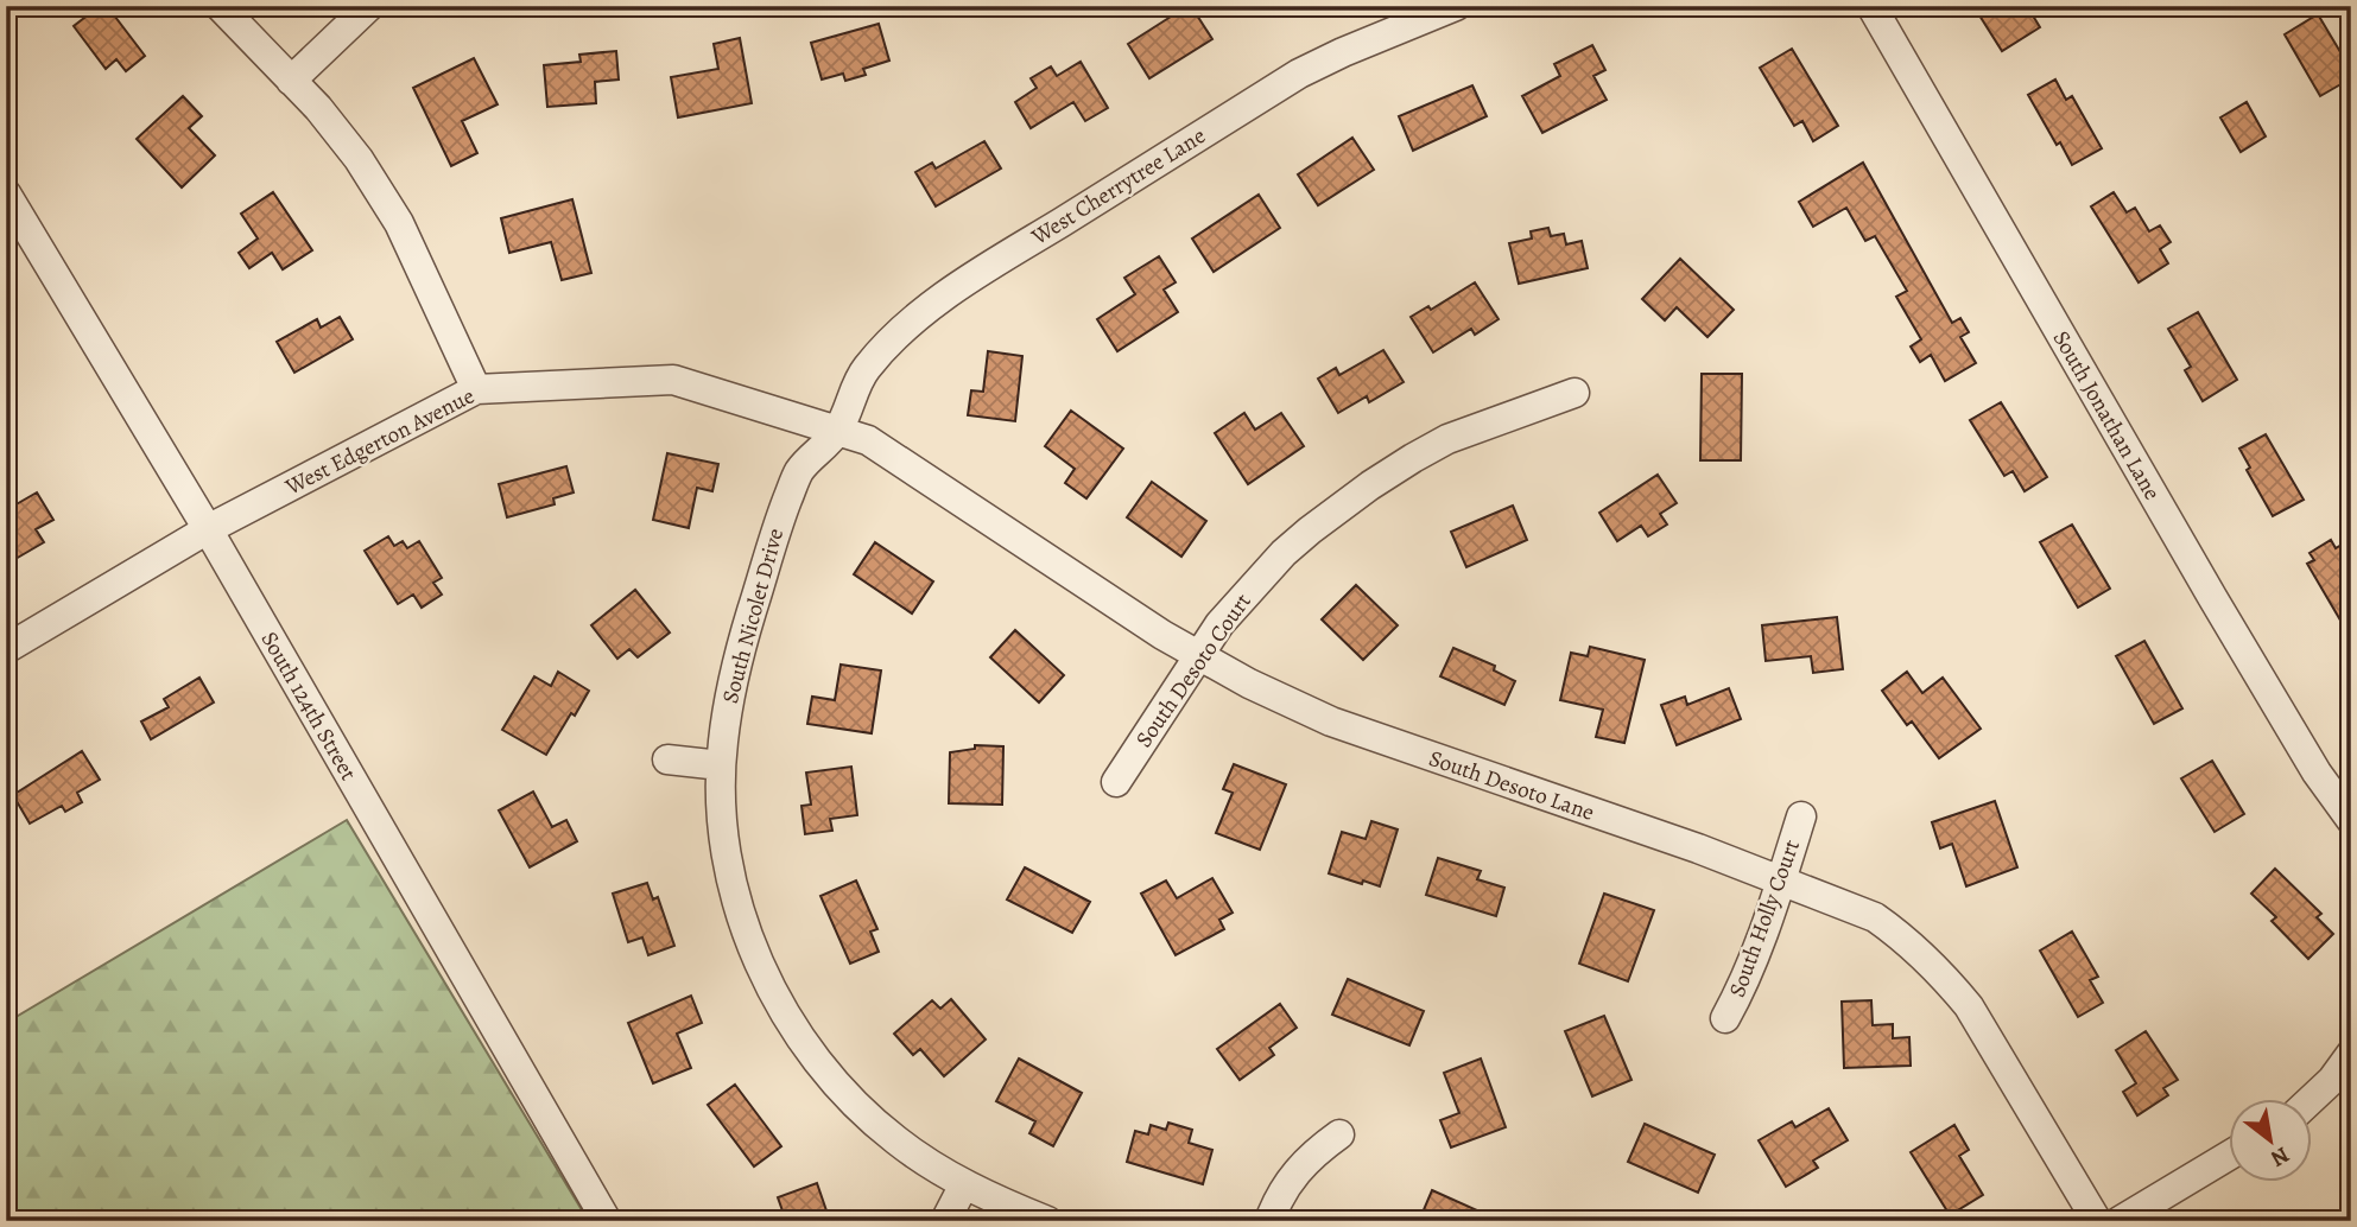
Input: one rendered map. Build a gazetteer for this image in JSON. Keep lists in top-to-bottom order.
{
  "streets": {
    "street": [
      "West Cherrytree Lane",
      "South Jonathan Lane",
      "West Edgerton Avenue",
      "South Nicolet Drive",
      "South Desoto Court",
      "South 124th Street",
      "South Desoto Lane",
      "South Holly Court"
    ]
  },
  "crossings": [
    ["West Cherrytree Lane", "West Edgerton Avenue"],
    ["West Cherrytree Lane", "South Nicolet Drive"],
    ["West Cherrytree Lane", "South Desoto Lane"],
    ["West Edgerton Avenue", "South Nicolet Drive"],
    ["West Edgerton Avenue", "South 124th Street"],
    ["West Edgerton Avenue", "South Desoto Lane"],
    ["South Nicolet Drive", "South Desoto Lane"],
    ["South Desoto Court", "South Desoto Lane"],
    ["South Desoto Lane", "South Holly Court"]
  ],
  "north": "bottom right"
}
